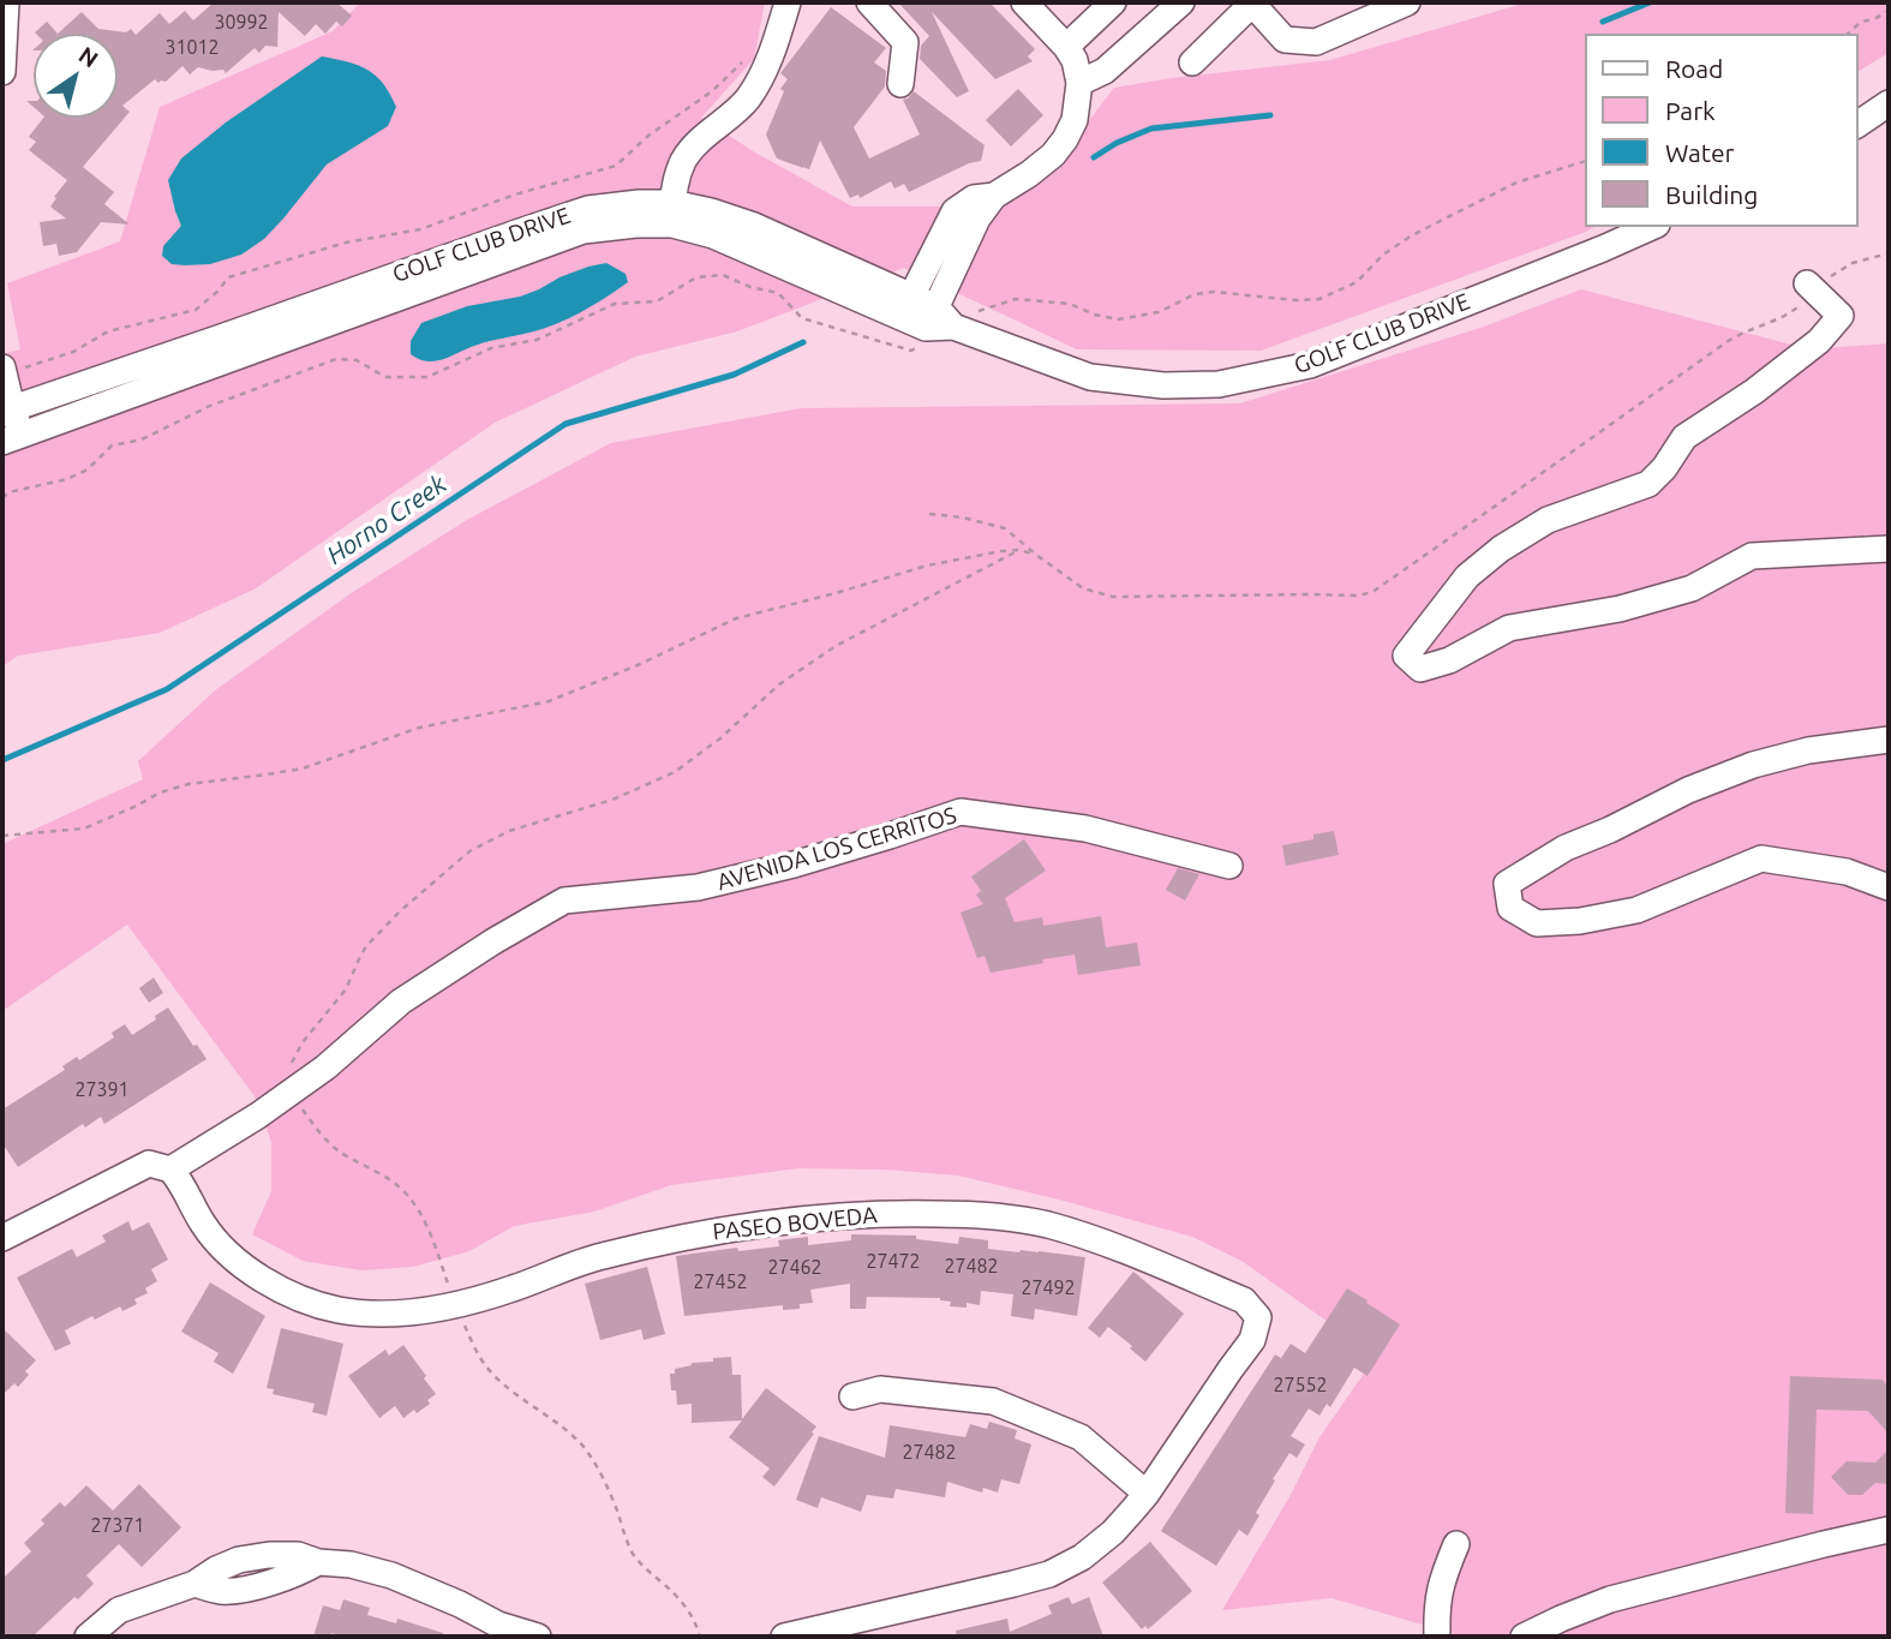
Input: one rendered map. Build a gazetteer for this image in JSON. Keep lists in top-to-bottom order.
{
  "streets": {
    "street": ["GOLF CLUB DRIVE", "AVENIDA LOS CERRITOS", "PASEO BOVEDA"]
  },
  "crossings": [
    ["AVENIDA LOS CERRITOS", "PASEO BOVEDA"]
  ],
  "water": ["Horno Creek"],
  "house_numbers": [
    "30992",
    "31012",
    "27391",
    "27472",
    "27482",
    "27462",
    "27452",
    "27492",
    "27552",
    "27482",
    "27371"
  ],
  "legend": [
    "Road",
    "Park",
    "Water",
    "Building"
  ],
  "north": "top right"
}
